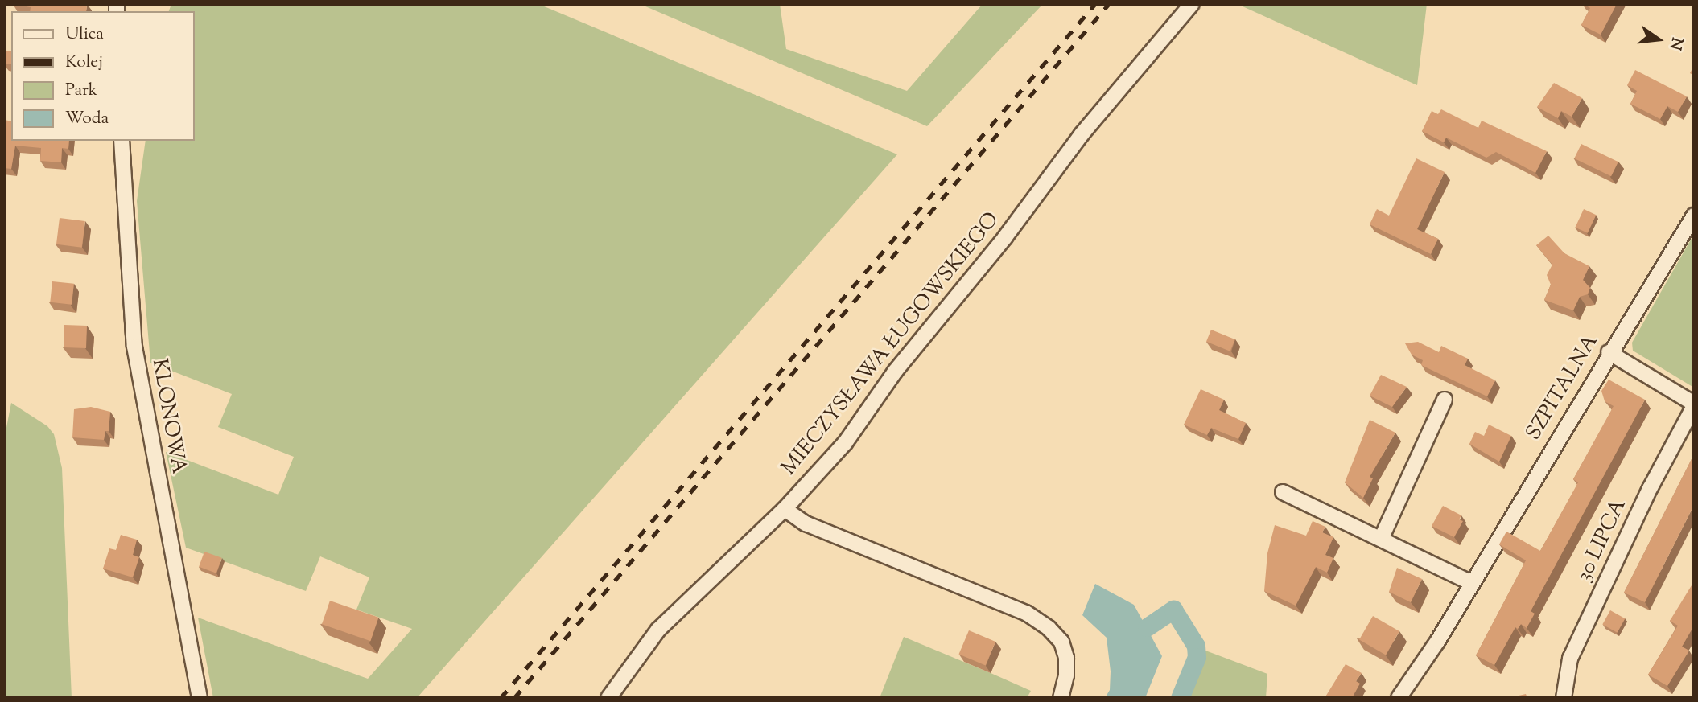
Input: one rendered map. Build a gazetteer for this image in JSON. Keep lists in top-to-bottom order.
{
  "streets": {
    "street": [
      "MIECZYSŁAWA ŁUGOWSKIEGO",
      "SZPITALNA",
      "KLONOWA",
      "30 LIPCA"
    ]
  },
  "legend": [
    "Ulica",
    "Kolej",
    "Park",
    "Woda"
  ],
  "north": "right"
}
